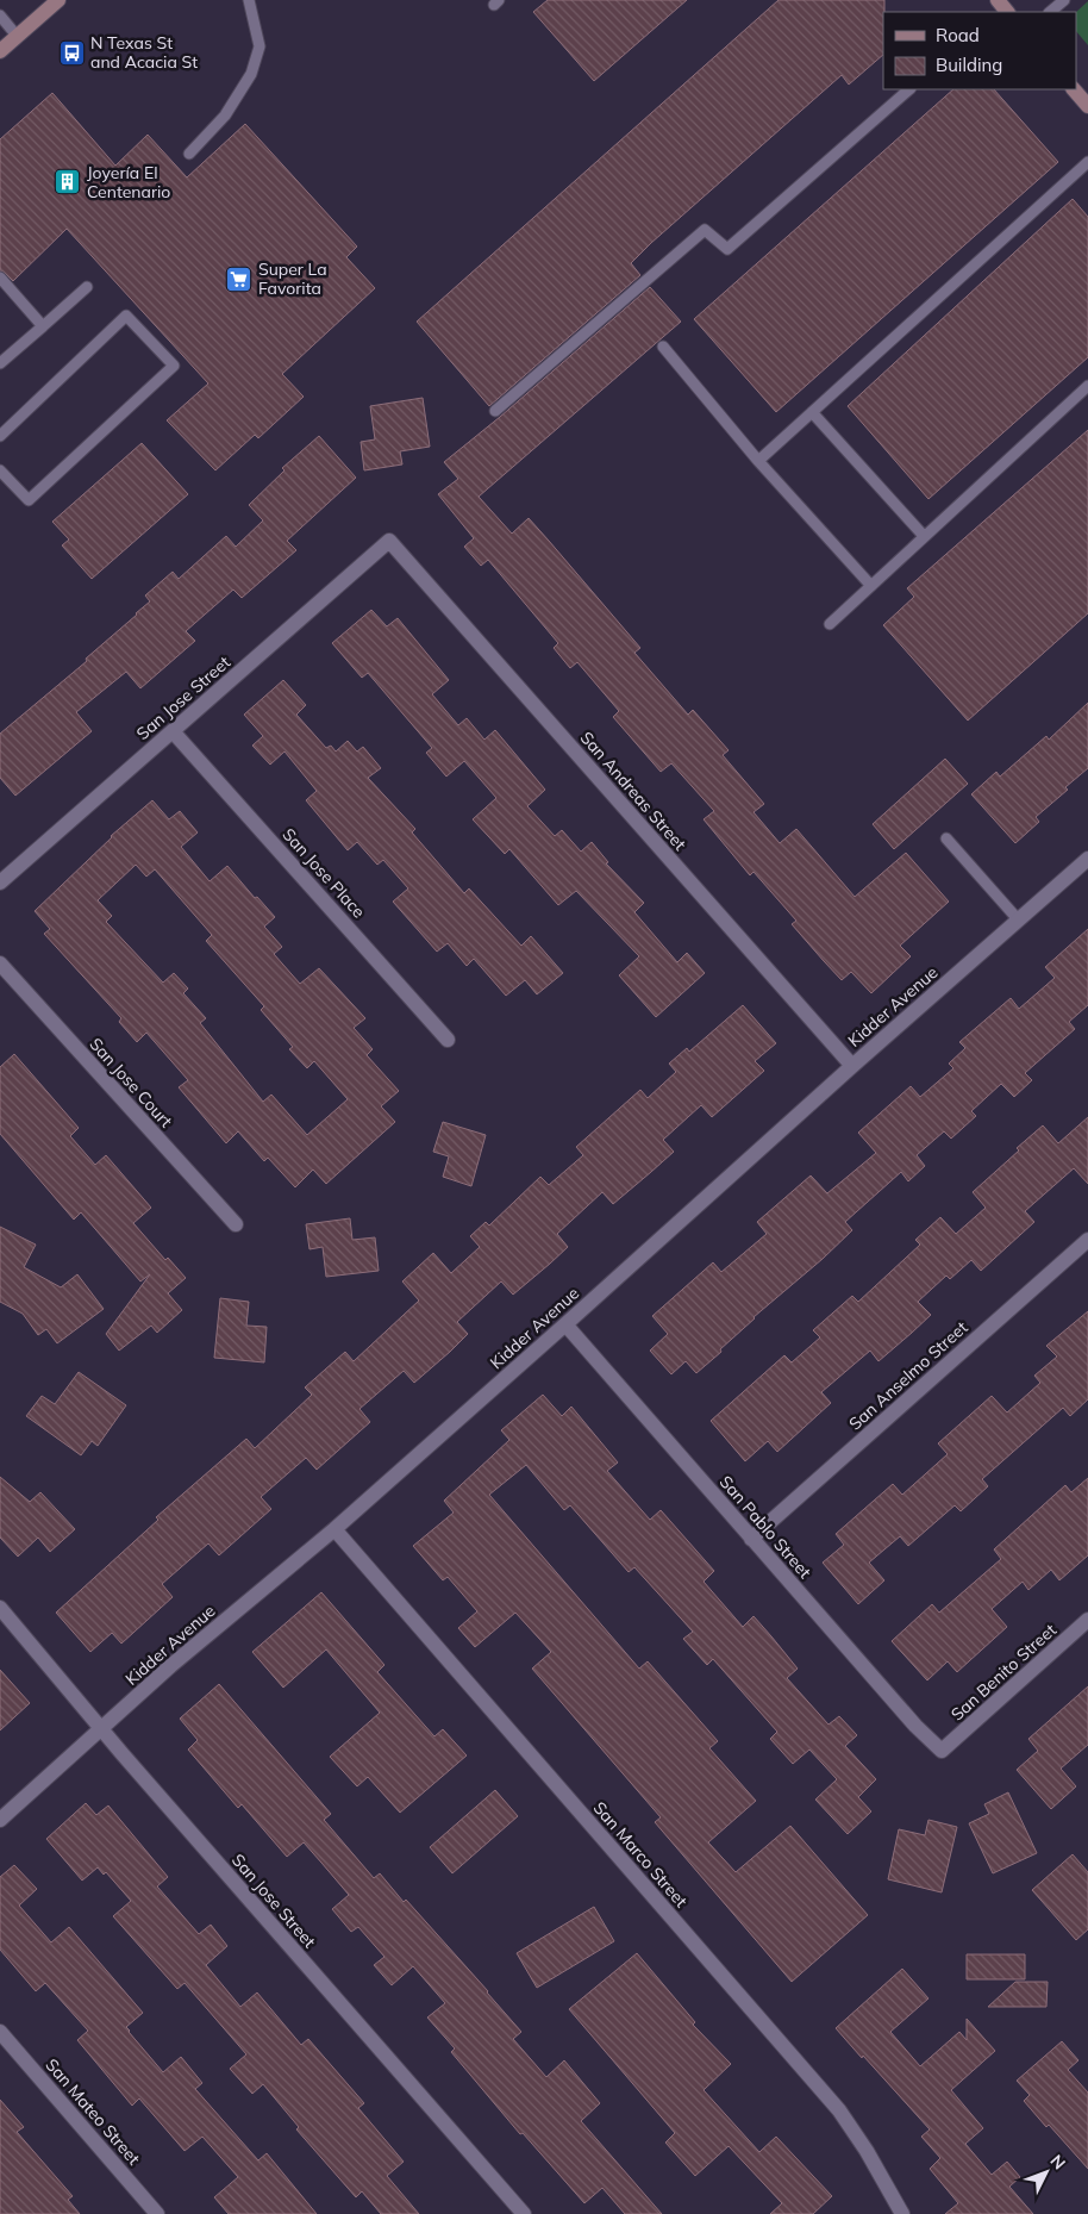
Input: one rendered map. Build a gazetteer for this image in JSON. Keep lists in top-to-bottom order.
{
  "streets": {
    "street": [
      "San Jose Street",
      "San Andreas Street",
      "San Jose Place",
      "Kidder Avenue",
      "San Jose Court",
      "San Anselmo Street",
      "San Pablo Street",
      "San Benito Street",
      "San Marco Street",
      "San Mateo Street"
    ]
  },
  "crossings": [
    ["San Jose Street", "San Andreas Street"],
    ["San Jose Street", "San Jose Place"],
    ["San Jose Street", "Kidder Avenue"],
    ["San Andreas Street", "Kidder Avenue"],
    ["Kidder Avenue", "San Pablo Street"],
    ["Kidder Avenue", "San Marco Street"],
    ["San Anselmo Street", "San Pablo Street"],
    ["San Pablo Street", "San Benito Street"]
  ],
  "places": {
    "bus stop": ["N Texas St and Acacia St"],
    "building": ["Joyería El Centenario"],
    "supermarket": ["Super La Favorita"]
  },
  "legend": ["Road", "Building"],
  "north": "top right"
}
